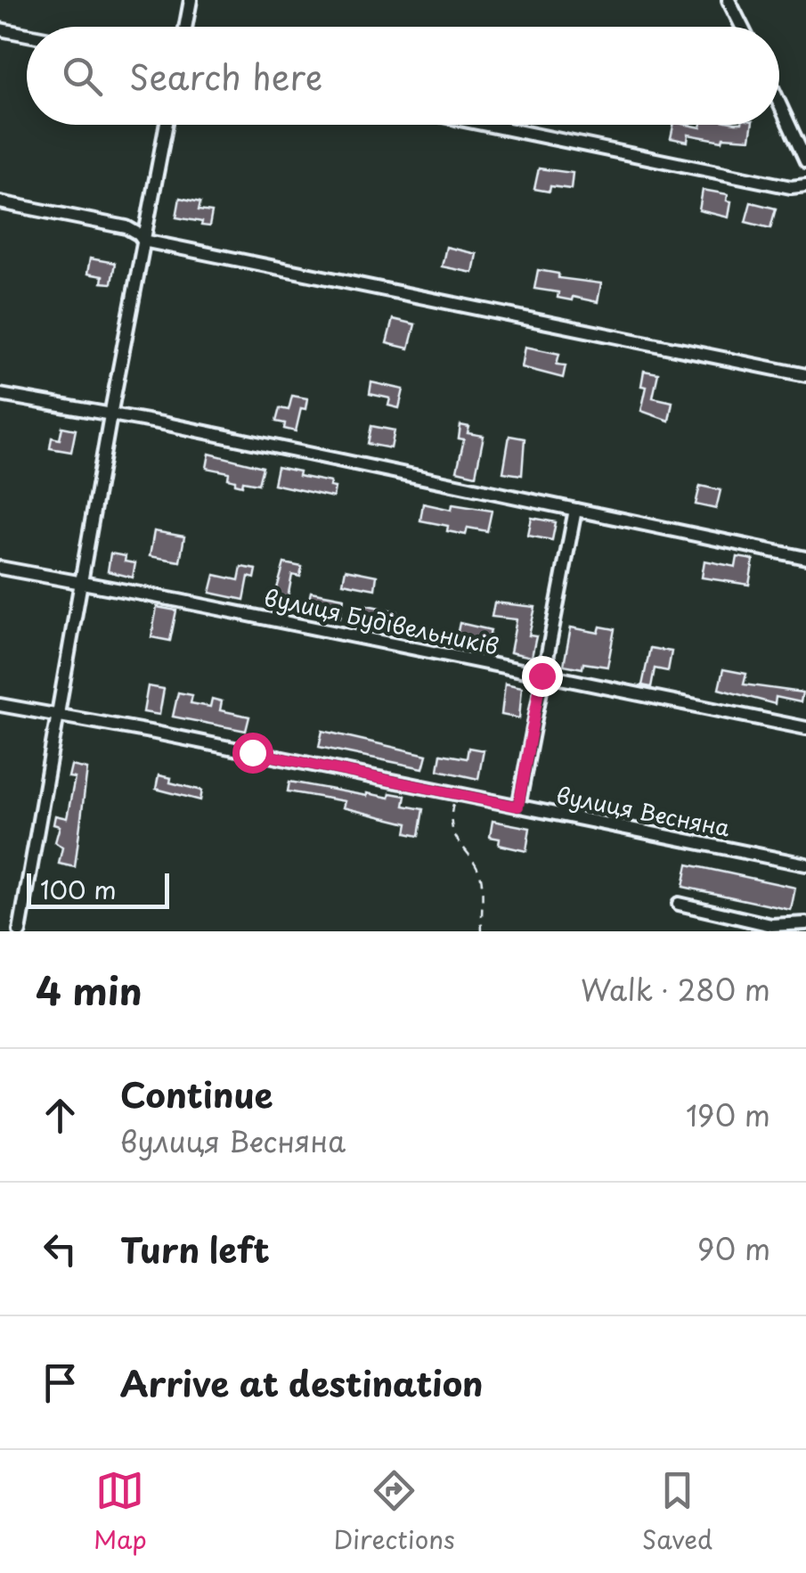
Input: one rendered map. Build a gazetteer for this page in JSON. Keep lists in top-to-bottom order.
{
  "streets": {
    "street": ["вулиця Будівельників", "вулиця Весняна"]
  },
  "scale_bar": "100 m",
  "page": {
    "search": "Search here",
    "scale": "100 m",
    "heading": ["4 min", "Walk · 280 m"],
    "list": [
      ["Continue", "вулиця Весняна", "190 m"],
      ["Turn left", "90 m"],
      "Arrive at destination"
    ],
    "nav": ["Map", "Directions", "Saved"]
  }
}
